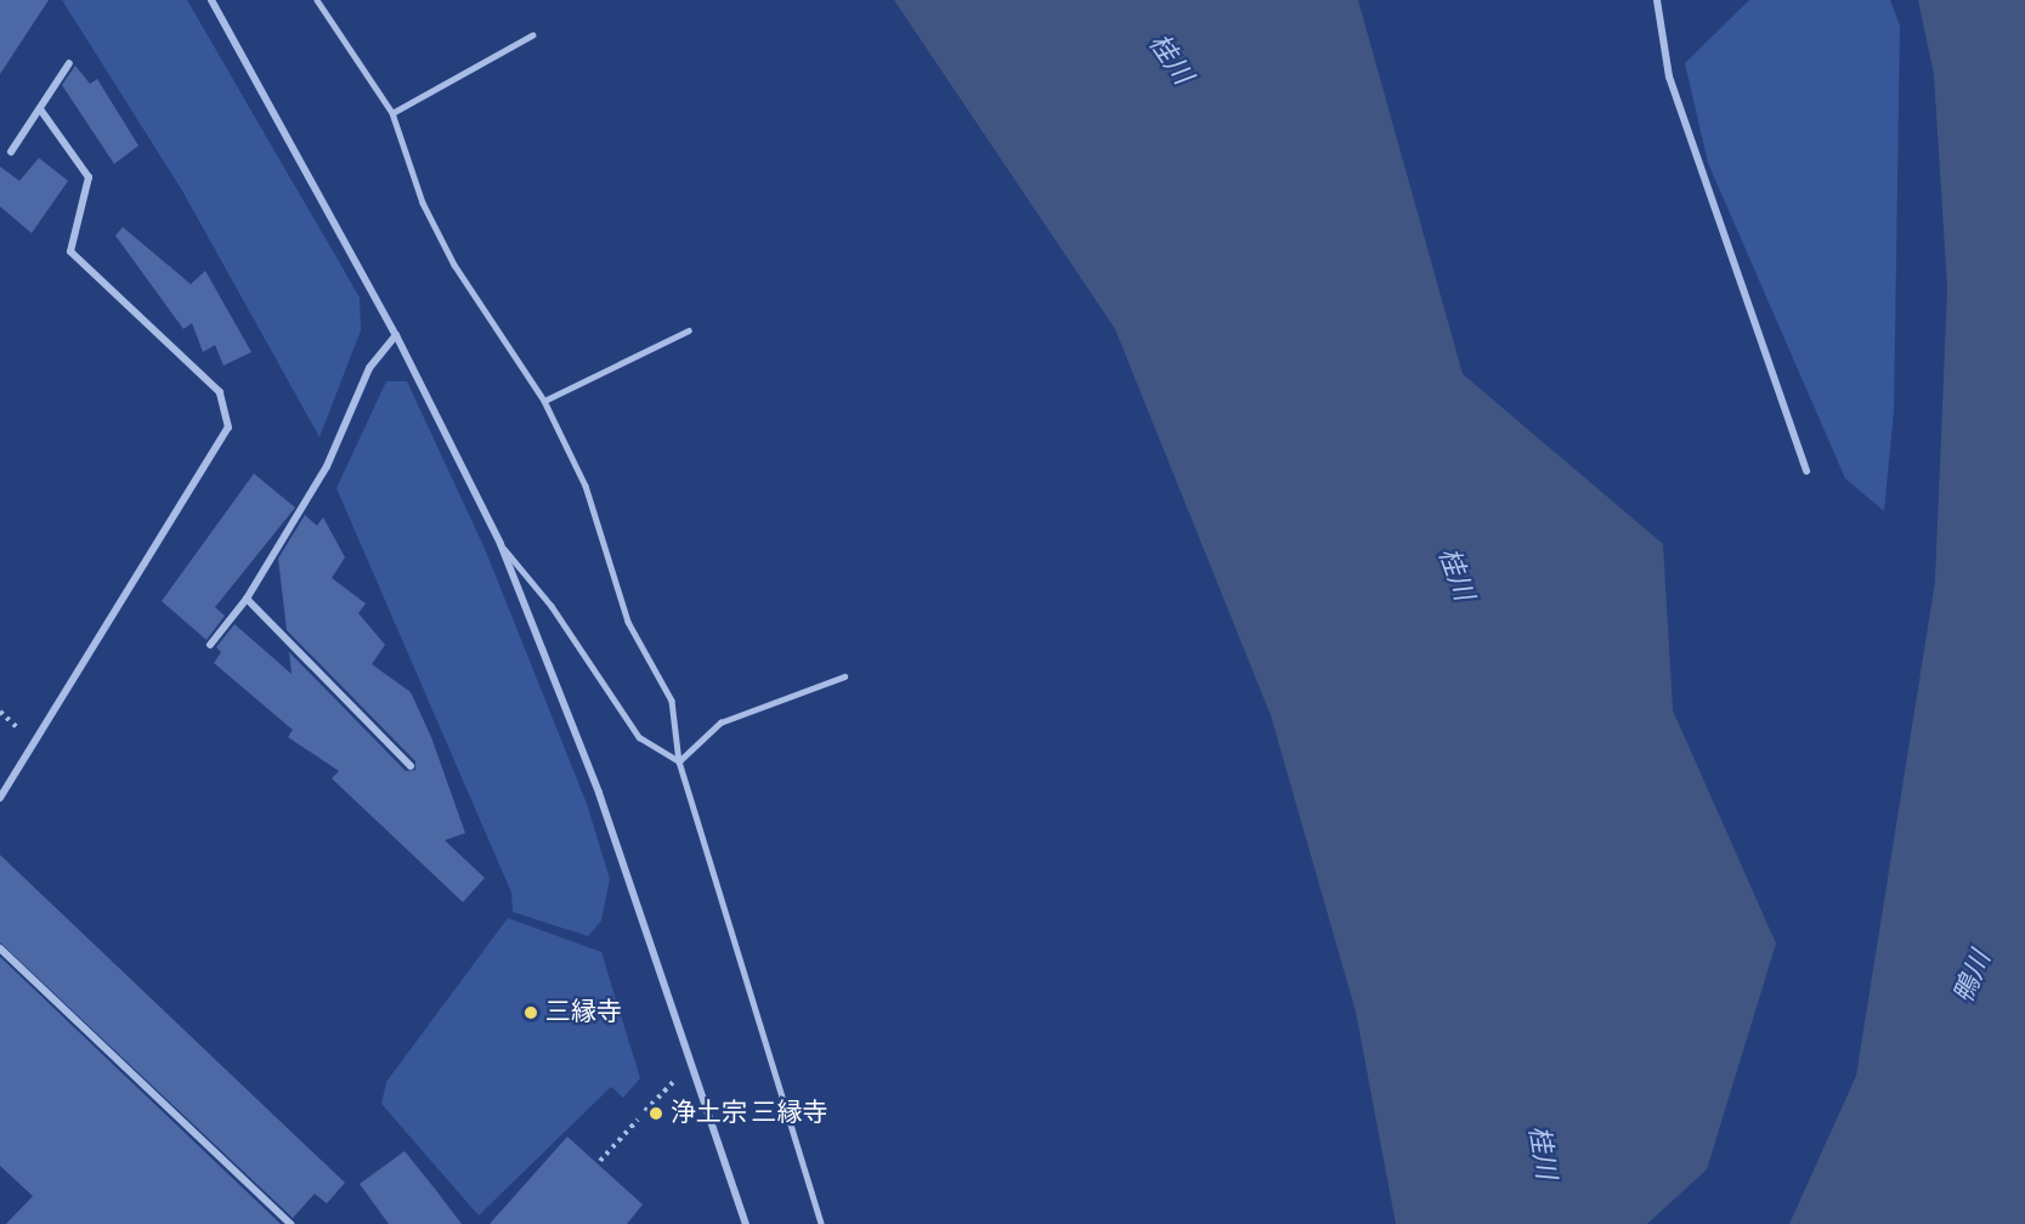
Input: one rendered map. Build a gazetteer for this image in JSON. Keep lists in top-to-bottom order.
{
  "water": ["桂川", "鴨川"],
  "places": ["三縁寺", "浄土宗 三縁寺"]
}
